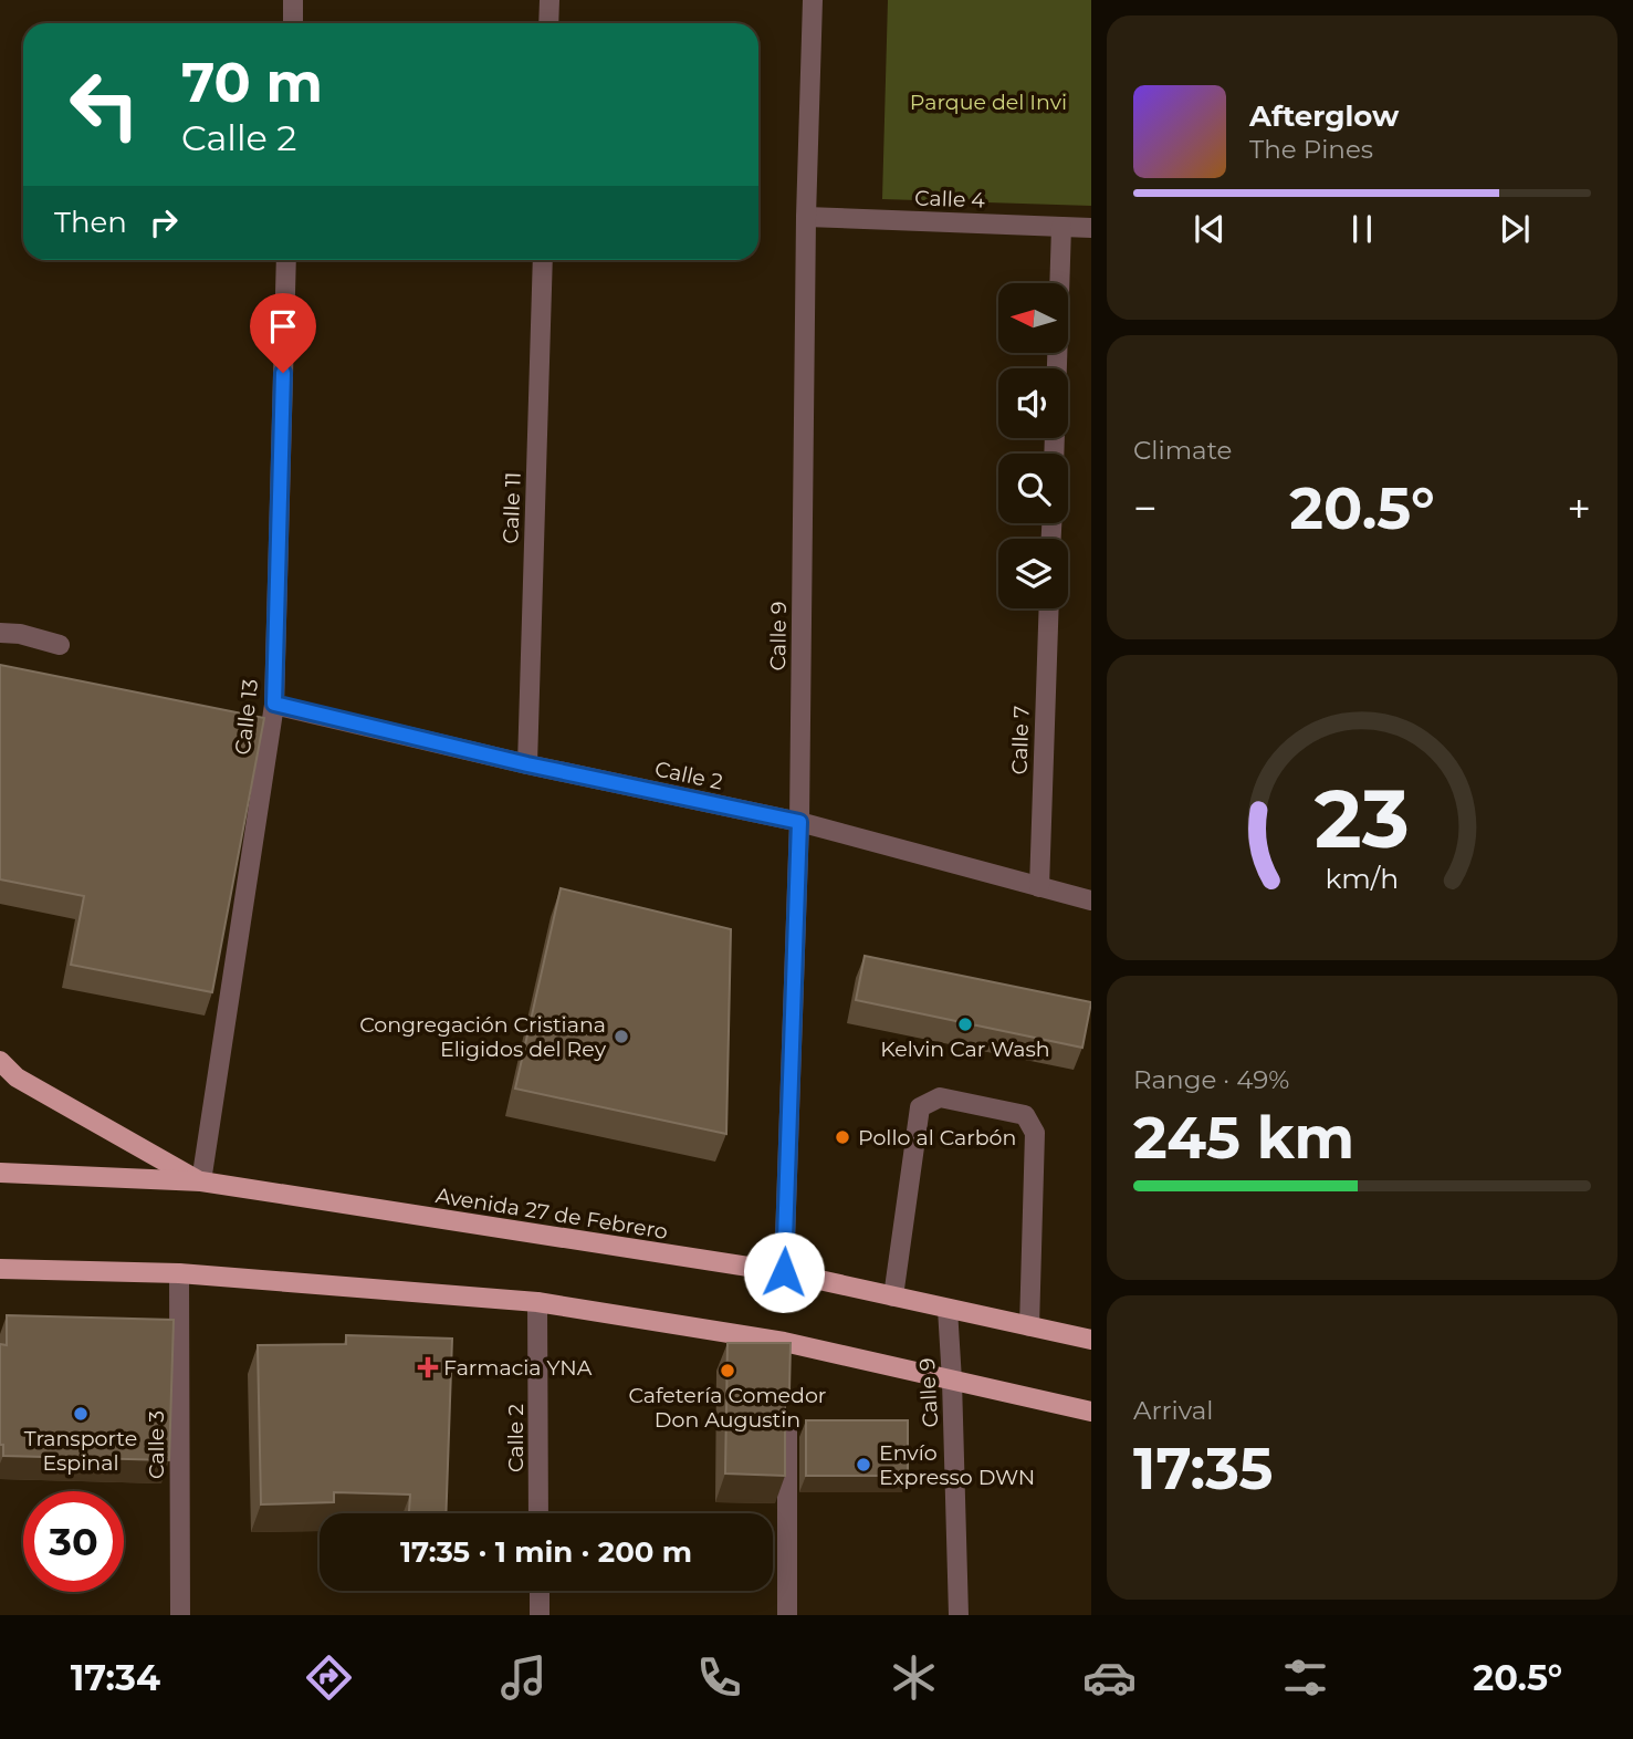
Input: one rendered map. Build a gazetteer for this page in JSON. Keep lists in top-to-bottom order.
{
  "streets": {
    "main road": ["Avenida 27 de Febrero"],
    "street": [
      "Calle 4",
      "Calle 11",
      "Calle 9",
      "Calle 13",
      "Calle 7",
      "Calle 2",
      "Calle 3"
    ]
  },
  "crossings": [
    ["Calle 4", "Calle 9"],
    ["Calle 11", "Calle 2"],
    ["Calle 9", "Calle 2"],
    ["Calle 9", "Avenida 27 de Febrero"],
    ["Calle 13", "Calle 2"],
    ["Calle 13", "Avenida 27 de Febrero"],
    ["Calle 7", "Calle 2"]
  ],
  "parks": ["Parque del Invi"],
  "places": {
    "other": [
      "Kelvin Car Wash",
      "Congregación Cristiana Eligidos del Rey",
      "Pollo al Carbón",
      "Cafetería Comedor Don Augustin",
      "Transporte Espinal",
      "Envío Expresso DWN"
    ],
    "health": ["Farmacia YNA"]
  },
  "north": "left",
  "page": {
    "turn": ["70 m", "Calle 2"],
    "song": ["Afterglow", "The Pines"],
    "then": "Then",
    "tile": [
      "Climate",
      ["Range · 49%", "245 km"],
      ["Arrival", "17:35"]
    ],
    "heat": ["−", "20.5°", "+"],
    "limit": "30",
    "trip": "17:35 · 1 min · 200 m",
    "tabs": ["17:34", "20.5°"],
    "gauge": ["23", "km/h"]
  }
}
